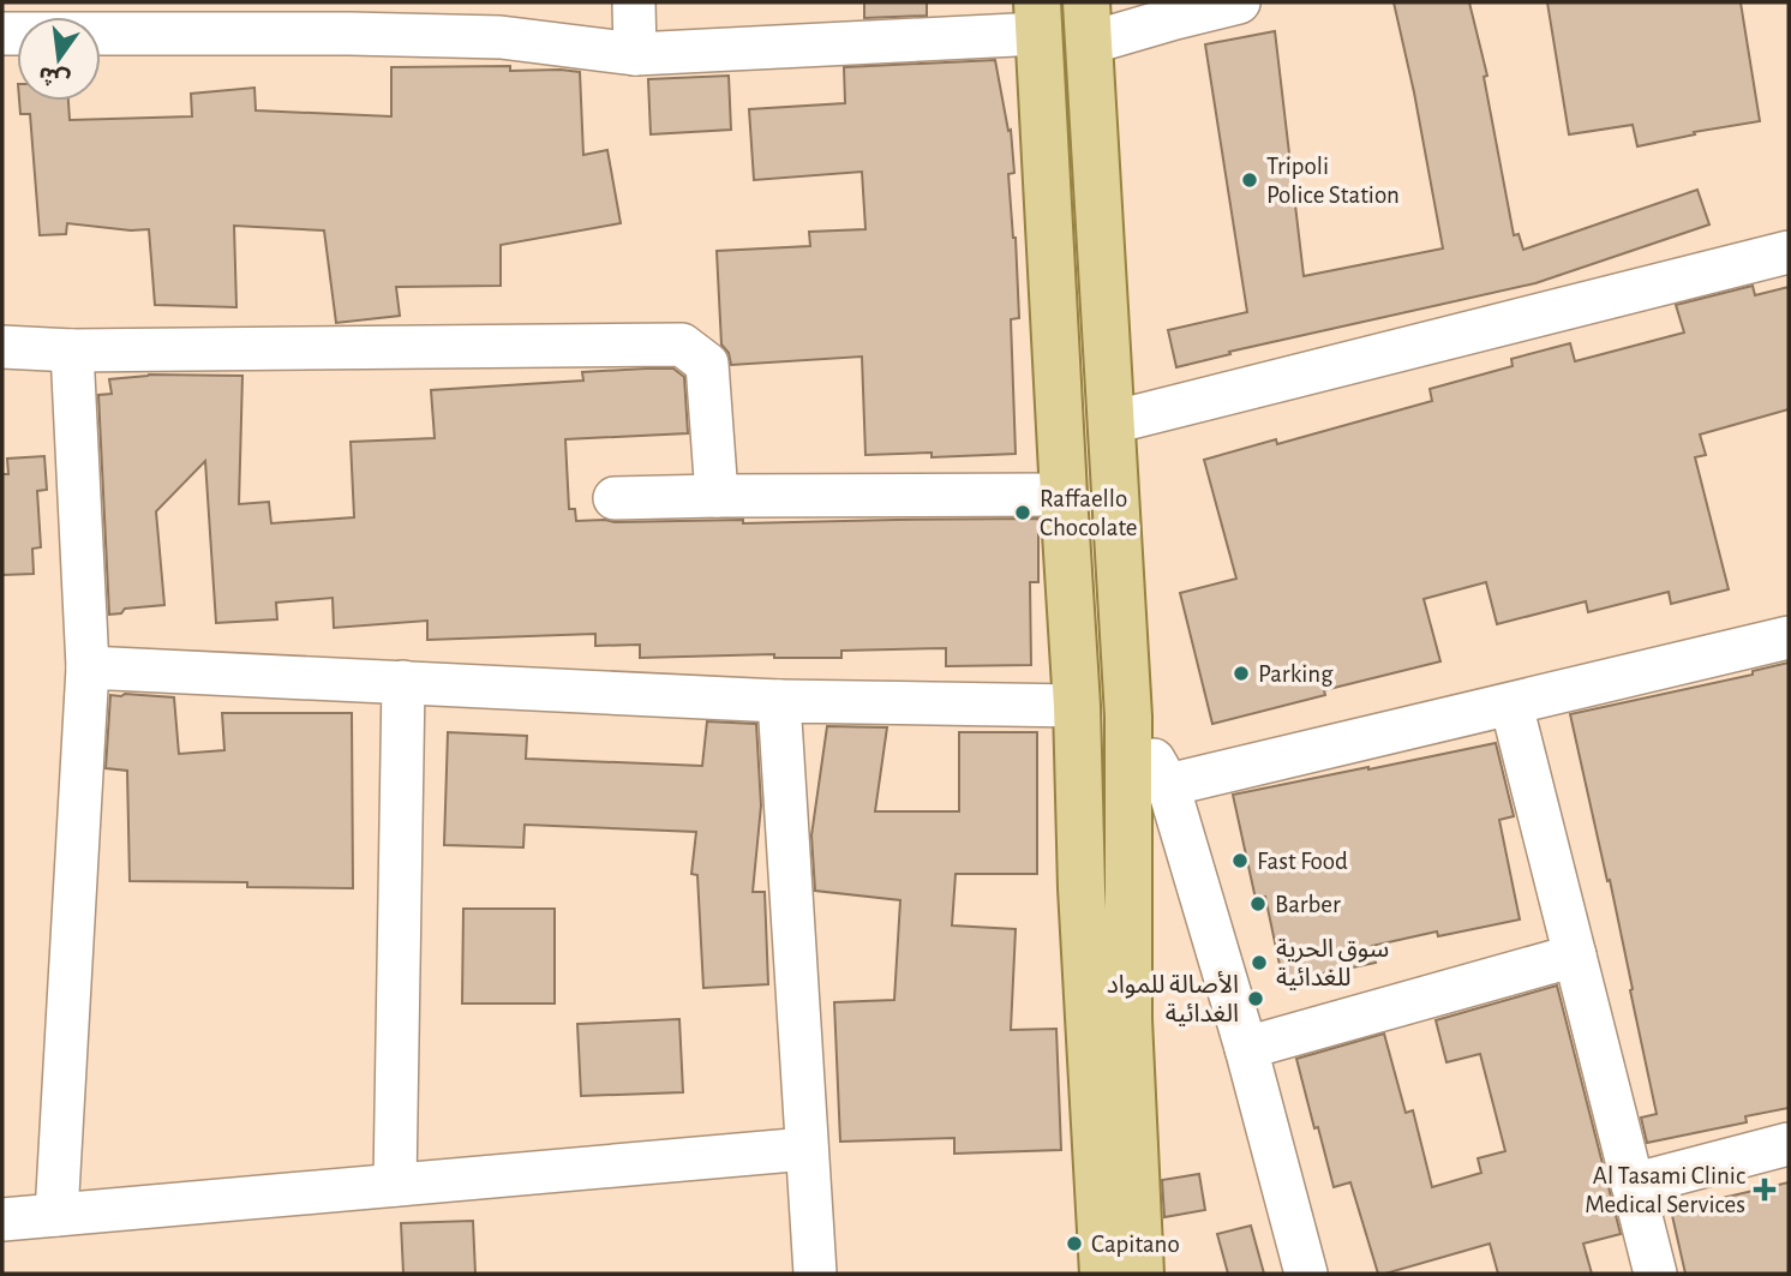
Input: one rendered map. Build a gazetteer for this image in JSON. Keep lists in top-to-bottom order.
{
  "places": {
    "other": [
      "Tripoli Police Station",
      "Raffaello Chocolate",
      "Parking",
      "Fast Food",
      "Barber",
      "سوق الحرية للغدائية",
      "الأصالة للمواد الغدائية",
      "Capitano"
    ],
    "health": ["Al Tasami Clinic Medical Services"]
  },
  "north": "bottom"
}
